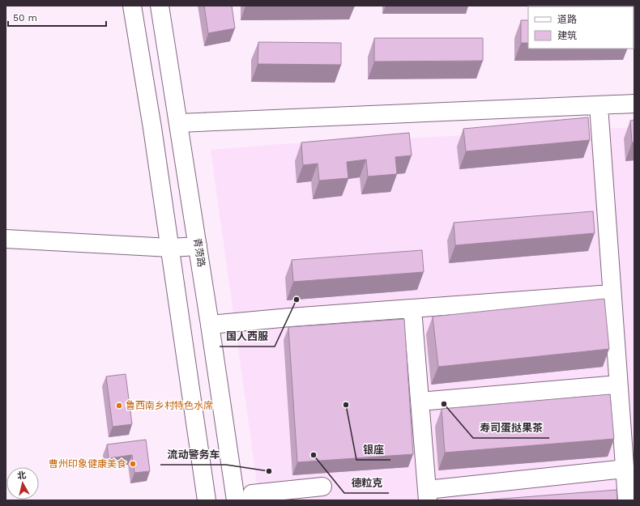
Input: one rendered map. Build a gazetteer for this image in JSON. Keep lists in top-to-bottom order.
{
  "streets": {
    "street": ["青菏路"]
  },
  "places": [
    "国人西服",
    "寿司蛋挞果茶",
    "银座",
    "鲁西南乡村特色水席",
    "德粒克",
    "曹州印象健康美食",
    "流动警务车"
  ],
  "legend": ["道路", "建筑"],
  "scale_bar": "50 m",
  "north": "top"
}
